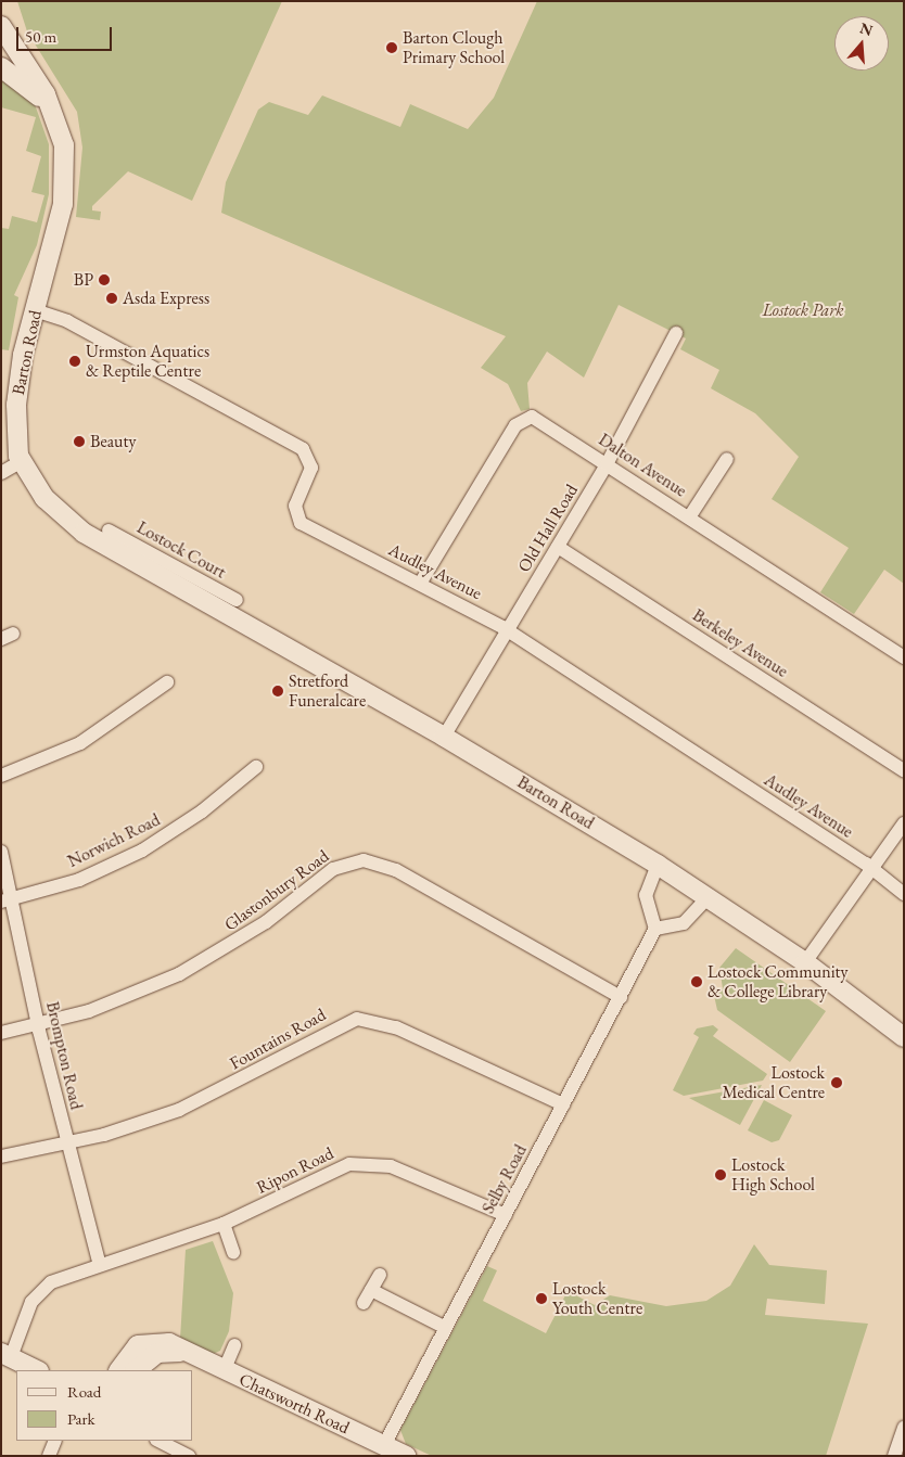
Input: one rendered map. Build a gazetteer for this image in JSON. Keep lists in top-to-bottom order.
{
  "streets": {
    "street": [
      "Barton Road",
      "Dalton Avenue",
      "Old Hall Road",
      "Lostock Court",
      "Audley Avenue",
      "Berkeley Avenue",
      "Norwich Road",
      "Glastonbury Road",
      "Fountains Road",
      "Brompton Road",
      "Ripon Road",
      "Selby Road",
      "Chatsworth Road"
    ]
  },
  "crossings": [
    ["Barton Road", "Old Hall Road"],
    ["Barton Road", "Lostock Court"],
    ["Barton Road", "Audley Avenue"],
    ["Dalton Avenue", "Old Hall Road"],
    ["Dalton Avenue", "Audley Avenue"],
    ["Old Hall Road", "Audley Avenue"],
    ["Old Hall Road", "Berkeley Avenue"],
    ["Norwich Road", "Brompton Road"],
    ["Glastonbury Road", "Brompton Road"],
    ["Glastonbury Road", "Selby Road"],
    ["Fountains Road", "Brompton Road"],
    ["Fountains Road", "Selby Road"],
    ["Brompton Road", "Ripon Road"],
    ["Ripon Road", "Selby Road"],
    ["Selby Road", "Chatsworth Road"]
  ],
  "parks": ["Lostock Park"],
  "places": [
    "Barton Clough Primary School",
    "BP",
    "Asda Express",
    "Urmston Aquatics & Reptile Centre",
    "Beauty",
    "Stretford Funeralcare",
    "Lostock Community & College Library",
    "Lostock Medical Centre",
    "Lostock High School",
    "Lostock Youth Centre"
  ],
  "legend": ["Road", "Park"],
  "scale_bar": "50 m",
  "north": "top"
}
